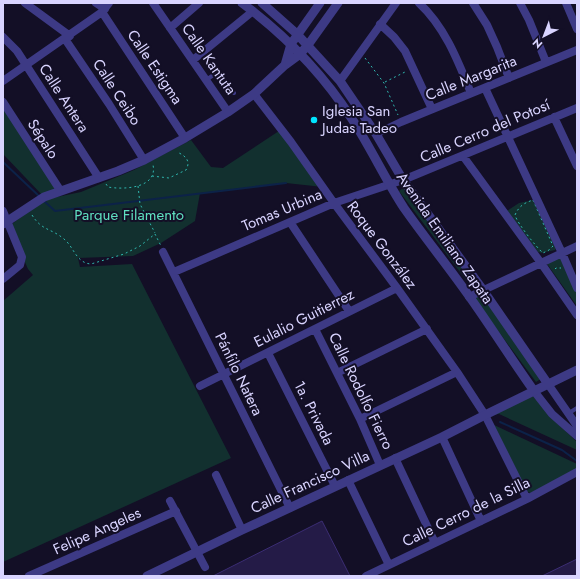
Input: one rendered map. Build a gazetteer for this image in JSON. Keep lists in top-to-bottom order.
{
  "streets": {
    "street": [
      "Calle Kantuta",
      "Calle Estigma",
      "Calle Margarita",
      "Calle Ceibo",
      "Calle Antera",
      "Calle Cerro del Potosí",
      "Sépalo",
      "Tomas Urbina",
      "Avenida Emiliano Zapata",
      "Roque González",
      "Eulalio Guitierrez",
      "Pánfilo Natera",
      "Calle Rodolfo Fierro",
      "1a. Privada",
      "Calle Francisco Villa",
      "Calle Cerro de la Silla",
      "Felipe Angeles"
    ]
  },
  "crossings": [
    ["Calle Margarita", "Avenida Emiliano Zapata"],
    ["Calle Cerro del Potosí", "Tomas Urbina"],
    ["Calle Cerro del Potosí", "Avenida Emiliano Zapata"],
    ["Tomas Urbina", "Avenida Emiliano Zapata"],
    ["Tomas Urbina", "Roque González"],
    ["Tomas Urbina", "Pánfilo Natera"],
    ["Avenida Emiliano Zapata", "Calle Francisco Villa"],
    ["Roque González", "Eulalio Guitierrez"],
    ["Roque González", "Calle Francisco Villa"],
    ["Roque González", "Calle Cerro de la Silla"],
    ["Eulalio Guitierrez", "Pánfilo Natera"],
    ["Eulalio Guitierrez", "Calle Rodolfo Fierro"],
    ["Eulalio Guitierrez", "1a. Privada"],
    ["Pánfilo Natera", "Calle Francisco Villa"],
    ["Calle Rodolfo Fierro", "Calle Francisco Villa"],
    ["1a. Privada", "Calle Francisco Villa"]
  ],
  "parks": ["Parque Filamento"],
  "places": ["Iglesia San Judas Tadeo"],
  "north": "bottom left"
}
